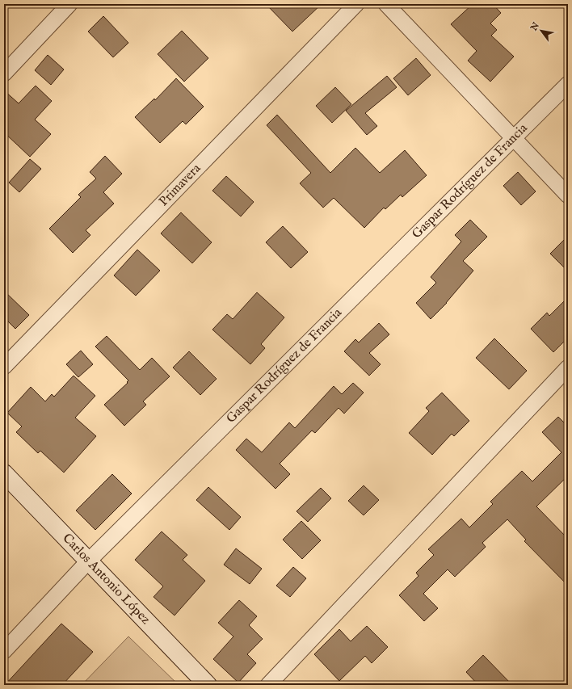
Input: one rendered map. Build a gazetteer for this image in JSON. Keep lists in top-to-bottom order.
{
  "streets": {
    "street": ["Gaspar Rodríguez de Francia", "Primavera", "Carlos Antonio López"]
  },
  "crossings": [
    ["Gaspar Rodríguez de Francia", "Carlos Antonio López"]
  ],
  "north": "top left"
}
